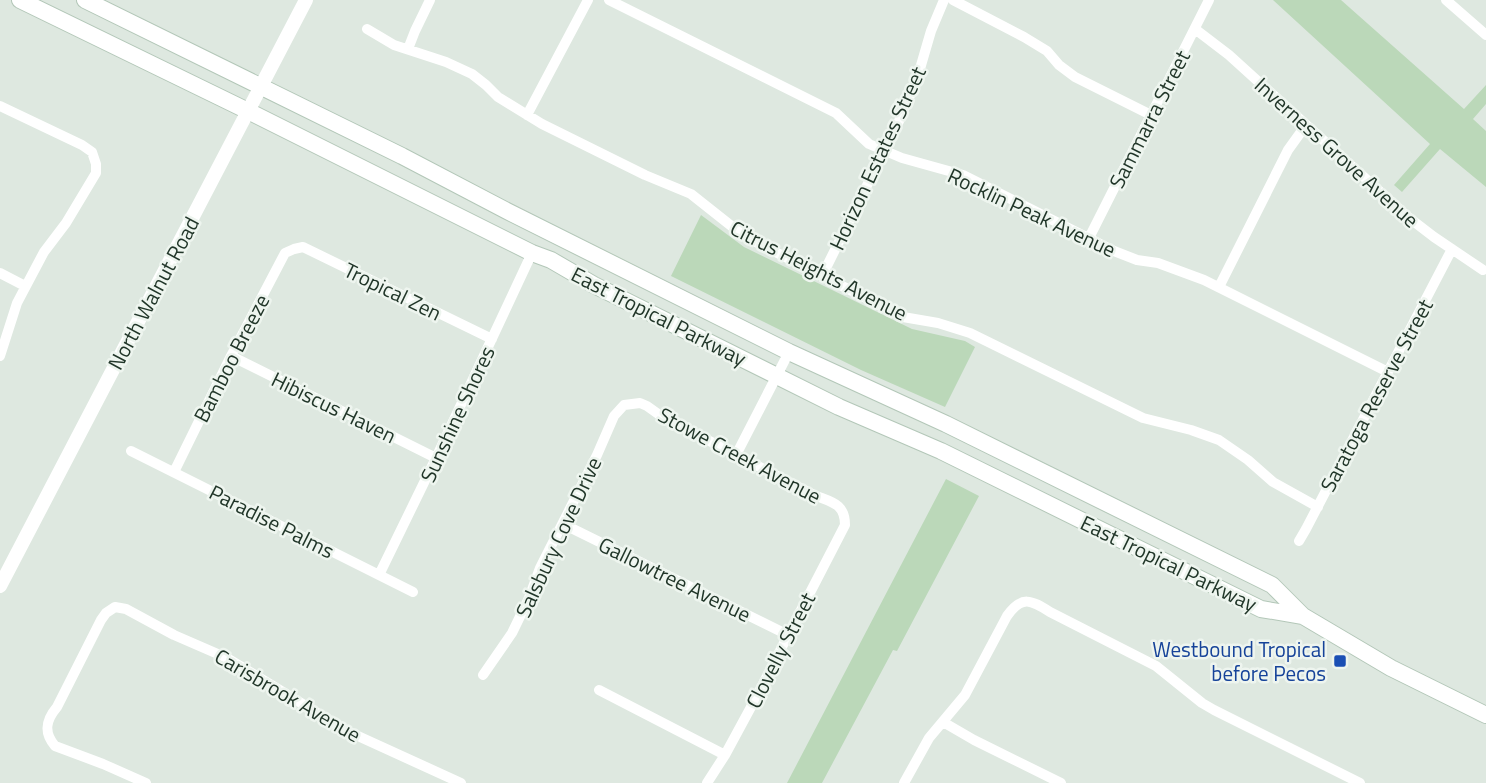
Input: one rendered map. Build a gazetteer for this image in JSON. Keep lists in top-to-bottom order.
{
  "streets": {
    "main road": ["East Tropical Parkway"],
    "street": [
      "Sammarra Street",
      "Inverness Grove Avenue",
      "Horizon Estates Street",
      "Rocklin Peak Avenue",
      "Citrus Heights Avenue",
      "Tropical Zen",
      "North Walnut Road",
      "Bamboo Breeze",
      "Saratoga Reserve Street",
      "Hibiscus Haven",
      "Sunshine Shores",
      "Stowe Creek Avenue",
      "Paradise Palms",
      "Salsbury Cove Drive",
      "Gallowtree Avenue",
      "Clovelly Street",
      "Carisbrook Avenue"
    ]
  },
  "crossings": [
    ["Sammarra Street", "Inverness Grove Avenue"],
    ["Sammarra Street", "Rocklin Peak Avenue"],
    ["Inverness Grove Avenue", "Saratoga Reserve Street"],
    ["Horizon Estates Street", "Rocklin Peak Avenue"],
    ["Horizon Estates Street", "Citrus Heights Avenue"],
    ["Rocklin Peak Avenue", "Saratoga Reserve Street"],
    ["Citrus Heights Avenue", "Saratoga Reserve Street"],
    ["Tropical Zen", "Bamboo Breeze"],
    ["Tropical Zen", "Sunshine Shores"],
    ["North Walnut Road", "East Tropical Parkway"],
    ["East Tropical Parkway", "Sunshine Shores"],
    ["Bamboo Breeze", "Hibiscus Haven"],
    ["Bamboo Breeze", "Paradise Palms"],
    ["Hibiscus Haven", "Sunshine Shores"],
    ["Sunshine Shores", "Paradise Palms"],
    ["Stowe Creek Avenue", "Salsbury Cove Drive"],
    ["Stowe Creek Avenue", "Clovelly Street"],
    ["Salsbury Cove Drive", "Gallowtree Avenue"],
    ["Gallowtree Avenue", "Clovelly Street"]
  ],
  "places": {
    "transit": ["Westbound Tropical before Pecos"]
  }
}
